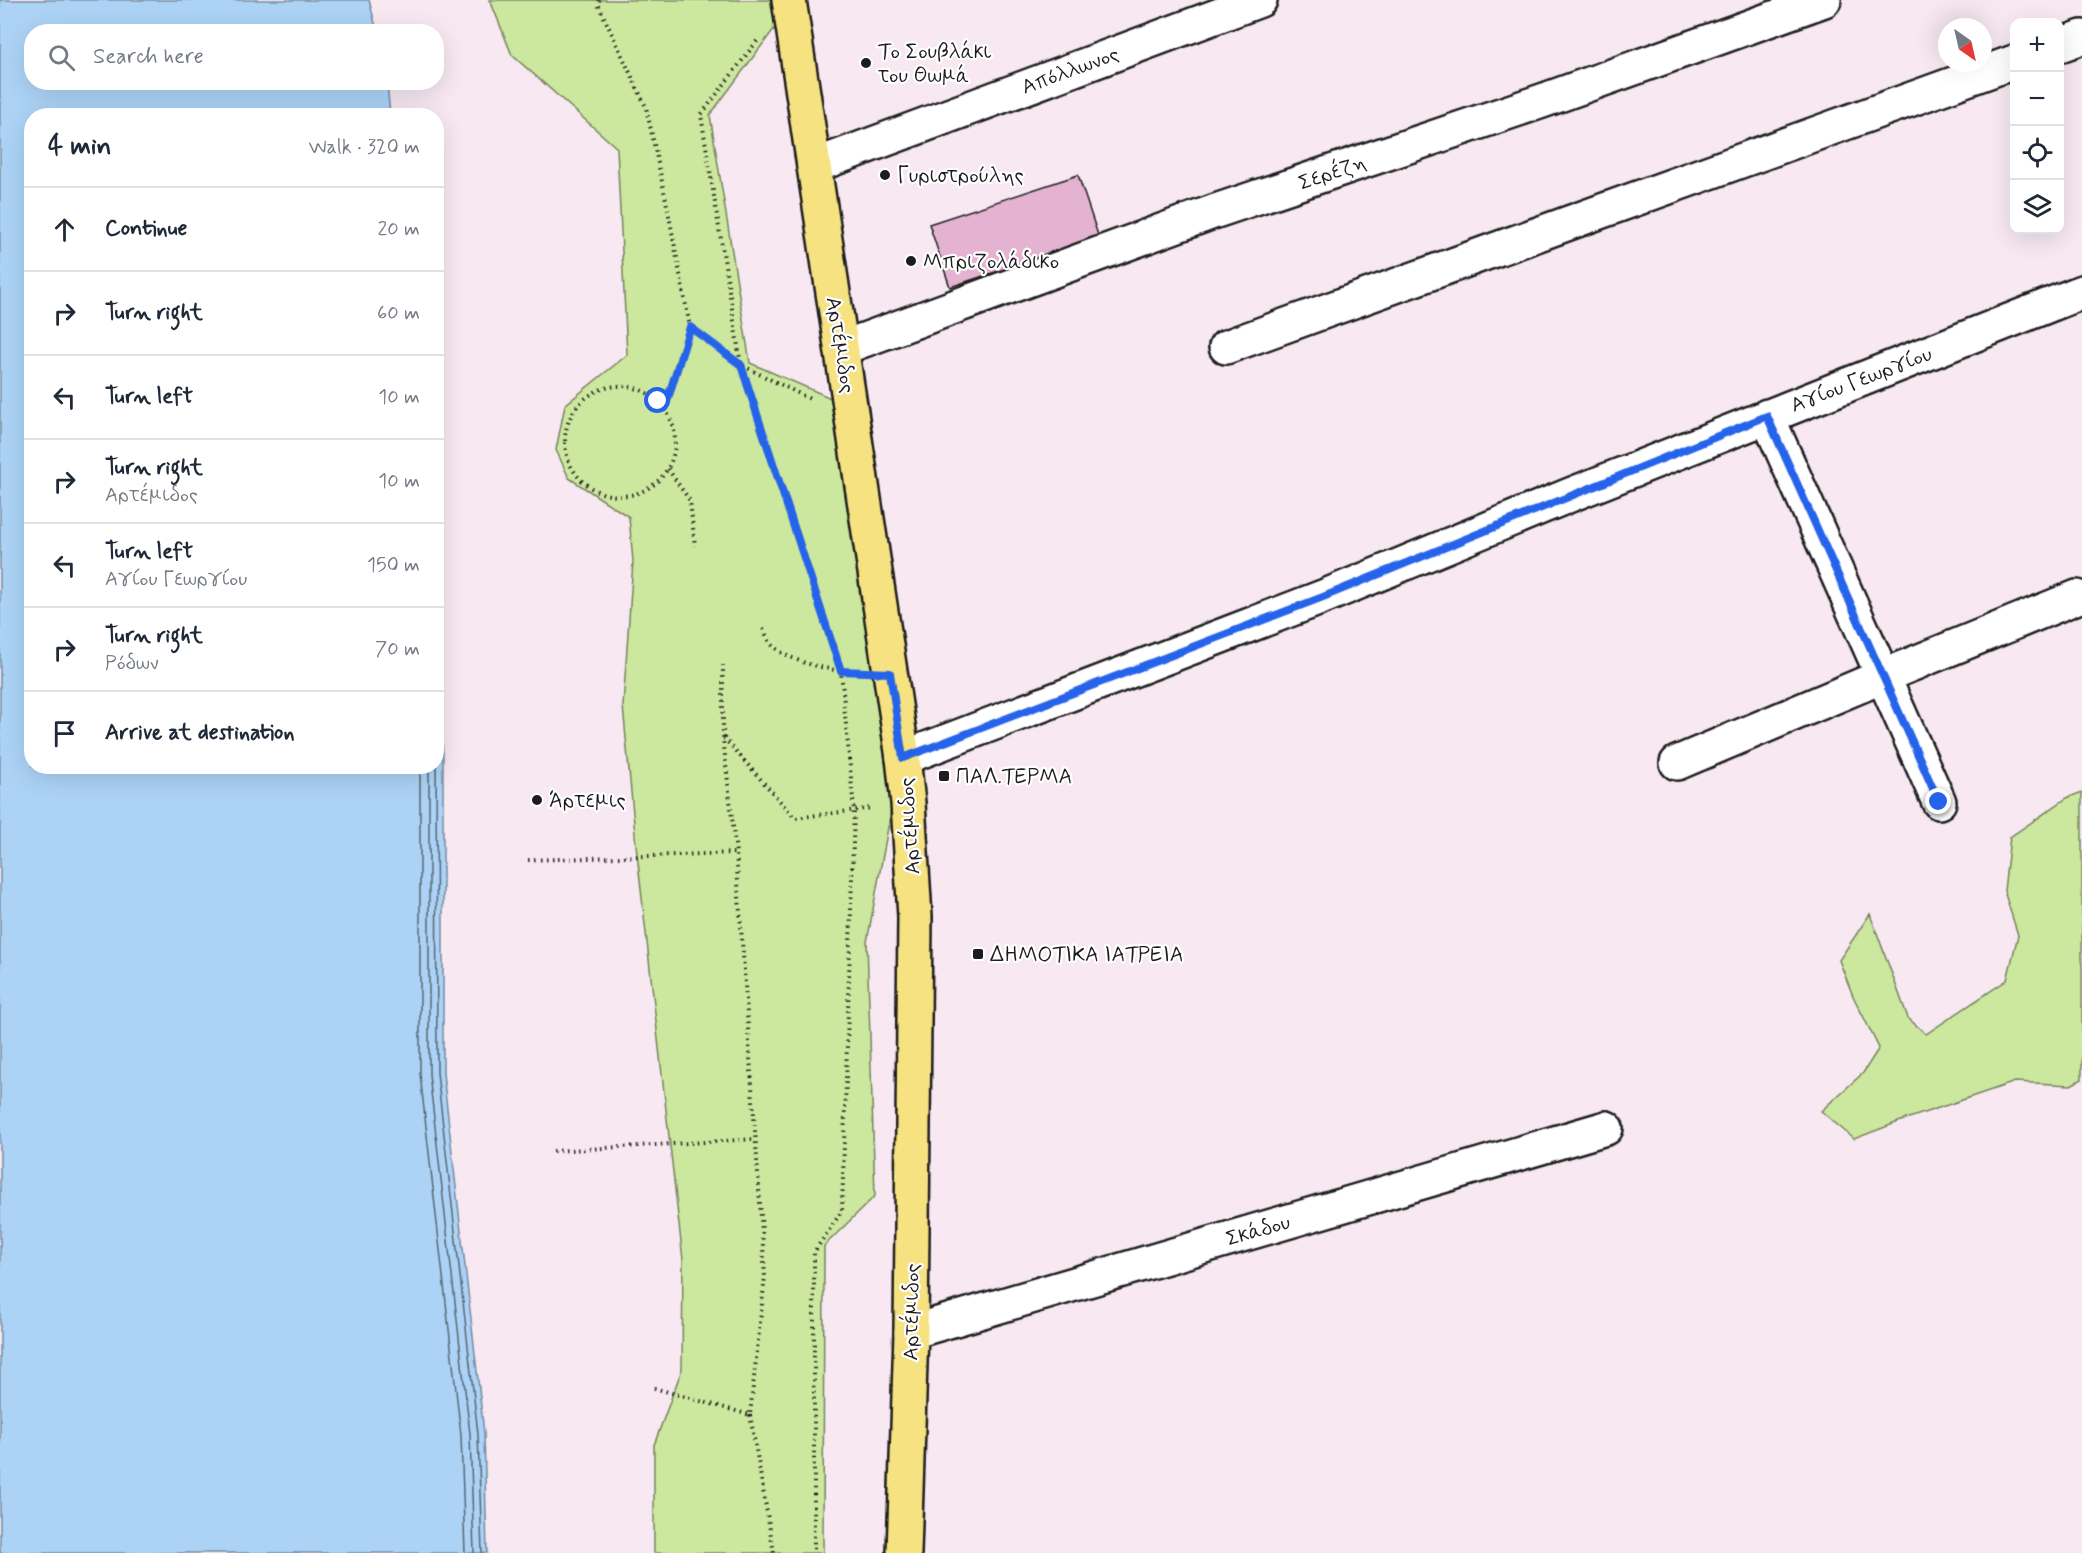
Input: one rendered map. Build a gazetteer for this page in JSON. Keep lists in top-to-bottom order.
{
  "streets": {
    "main road": ["Αρτέμιδος"],
    "street": [
      "Απόλλωνος",
      "Σερέζη",
      "Αγίου Γεωργίου",
      "Σκάδου"
    ]
  },
  "crossings": [
    ["Απόλλωνος", "Αρτέμιδος"],
    ["Σερέζη", "Αρτέμιδος"],
    ["Αρτέμιδος", "Αγίου Γεωργίου"],
    ["Αρτέμιδος", "Σκάδου"]
  ],
  "places": {
    "other": [
      "Το Σουβλάκι του Θωμά",
      "Γυριστρούλης",
      "Μπριζολάδικο",
      "Άρτεμις"
    ],
    "transit": ["ΠΑΛ.ΤΕΡΜΑ", "ΔΗΜΟΤΙΚΑ ΙΑΤΡΕΙΑ"]
  },
  "north": "bottom right",
  "page": {
    "map_buttons": ["+", "−"],
    "search": "Search here",
    "heading": ["4 min", "Walk · 320 m"],
    "list": [
      ["Continue", "20 m"],
      ["Turn right", "60 m"],
      ["Turn left", "10 m"],
      ["Turn right", "Αρτέμιδος", "10 m"],
      ["Turn left", "Αγίου Γεωργίου", "150 m"],
      ["Turn right", "Ρόδων", "70 m"],
      "Arrive at destination"
    ]
  }
}
